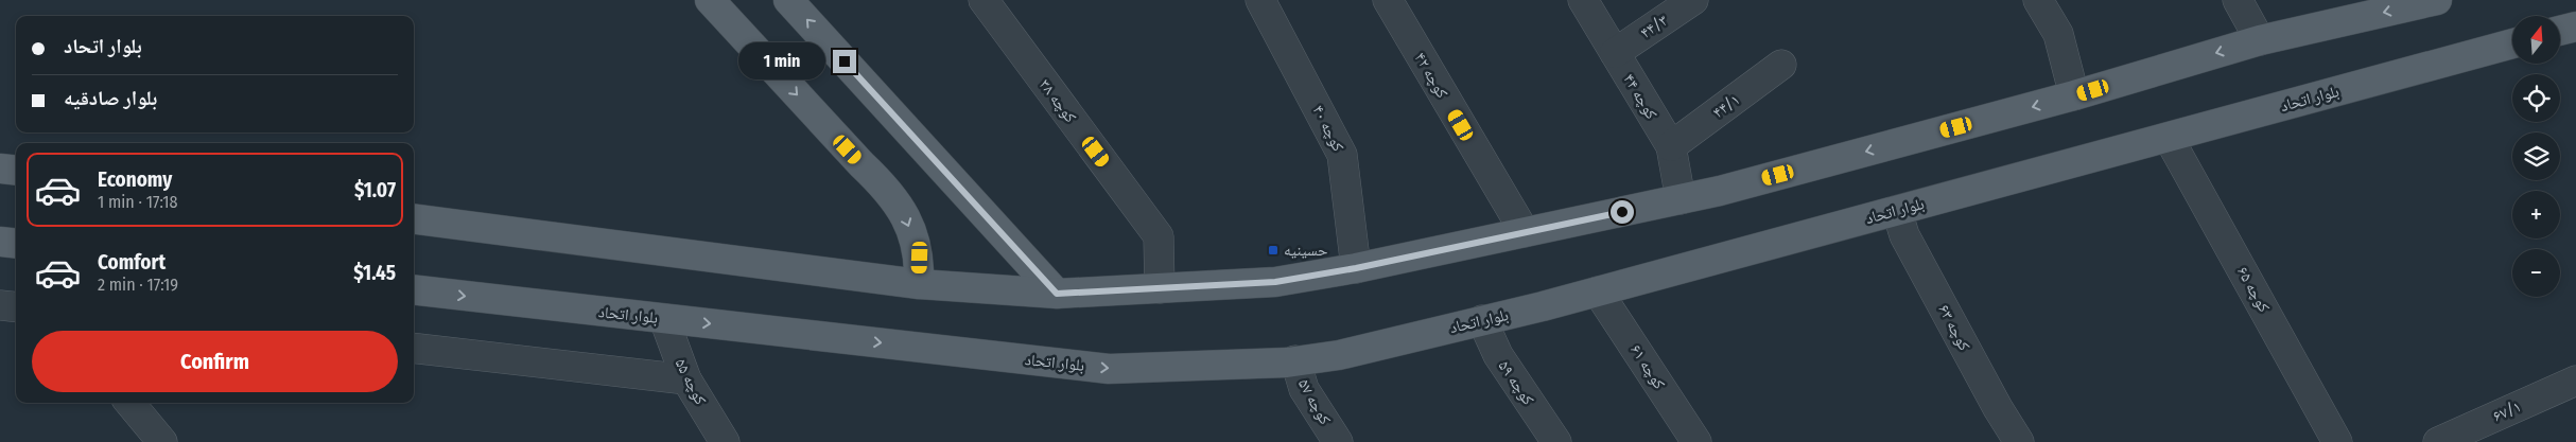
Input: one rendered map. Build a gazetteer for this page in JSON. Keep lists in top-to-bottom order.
{
  "streets": {
    "main road": ["بلوار اتحاد"],
    "street": [
      "۴۴/۳",
      "کوچه ۴۲",
      "کوچه ۴۴",
      "کوچه ۳۸",
      "۴۴/۱",
      "کوچه ۴۰",
      "کوچه ۶۵",
      "کوچه ۶۳",
      "کوچه ۶۱",
      "کوچه ۵۵",
      "کوچه ۵۹",
      "کوچه ۵۷",
      "۶۷/۱"
    ]
  },
  "crossings": [
    ["۴۴/۳", "کوچه ۴۴"],
    ["کوچه ۴۴", "۴۴/۱"],
    ["بلوار اتحاد", "کوچه ۶۵"],
    ["بلوار اتحاد", "کوچه ۶۳"],
    ["بلوار اتحاد", "کوچه ۶۱"],
    ["بلوار اتحاد", "کوچه ۵۵"],
    ["بلوار اتحاد", "کوچه ۵۹"],
    ["بلوار اتحاد", "کوچه ۵۷"]
  ],
  "places": {
    "transit": ["حسینیه"]
  },
  "north": "top",
  "page": {
    "map_buttons": ["+", "−"],
    "banner": ["بلوار اتحاد", "بلوار صادقیه"],
    "bubble": "1 min",
    "list": [
      {
        "name": "Economy",
        "note": "1 min · 17:18",
        "value": "$1.07"
      },
      {
        "name": "Comfort",
        "note": "2 min · 17:19",
        "value": "$1.45"
      }
    ],
    "buttons": "Confirm"
  }
}
